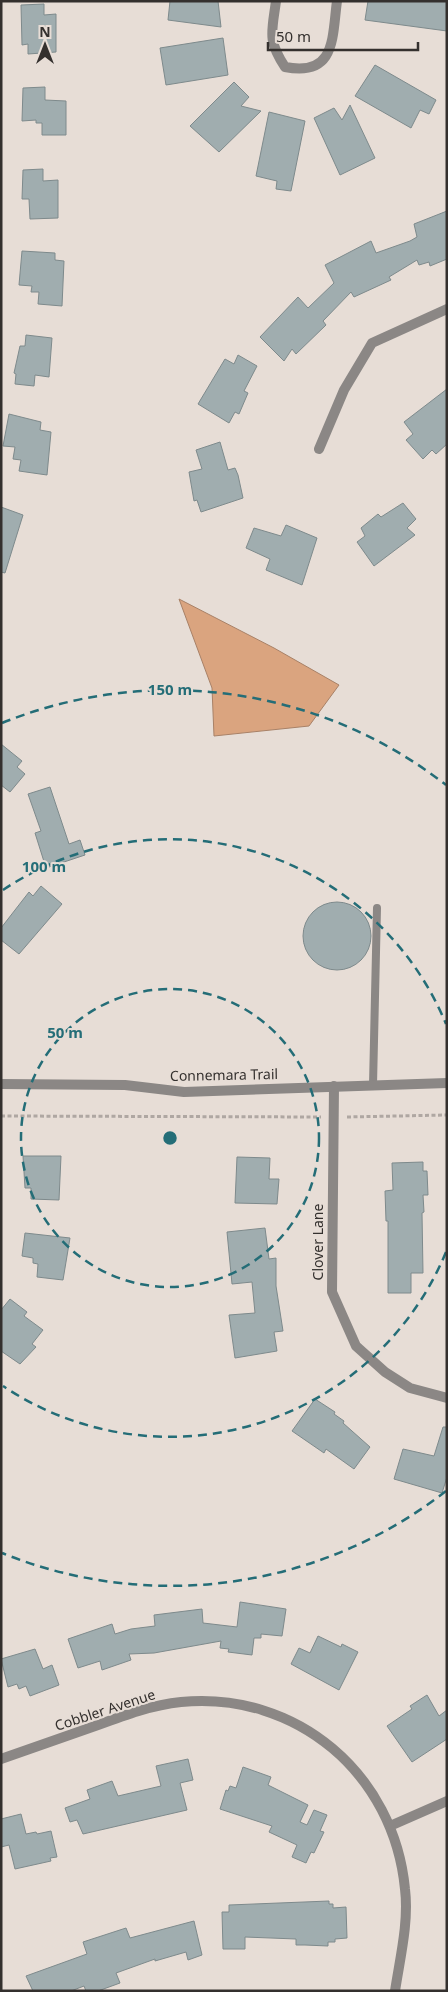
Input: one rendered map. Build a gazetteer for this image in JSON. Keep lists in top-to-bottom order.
{
  "streets": {
    "street": ["Connemara Trail", "Clover Lane", "Cobbler Avenue"]
  },
  "crossings": [
    ["Connemara Trail", "Clover Lane"]
  ],
  "scale_bar": "50 m",
  "north": "top",
  "rings": ["150 m", "100 m", "50 m"]
}
